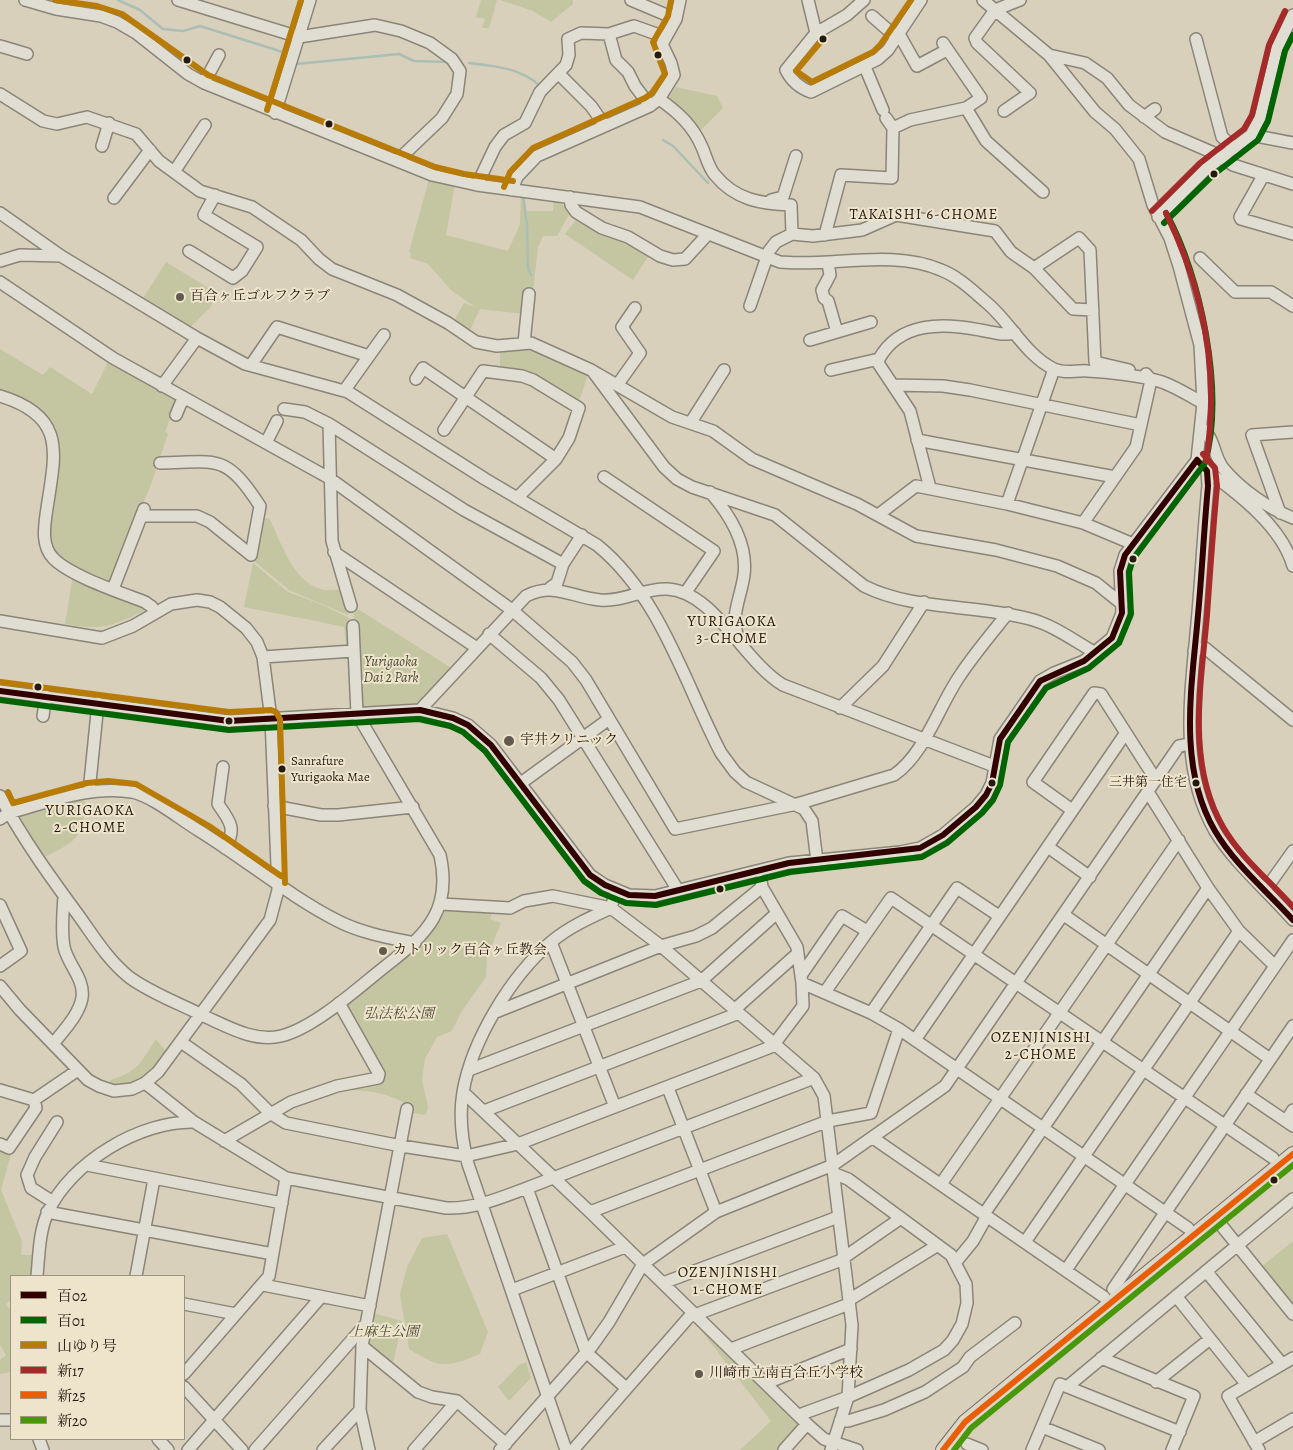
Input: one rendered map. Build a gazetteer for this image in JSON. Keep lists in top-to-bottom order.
{
  "districts": [
    "TAKAISHI 6-CHOME",
    "YURIGAOKA 3-CHOME",
    "YURIGAOKA 2-CHOME",
    "OZENJINISHI 2-CHOME",
    "OZENJINISHI 1-CHOME"
  ],
  "parks": ["Yurigaoka Dai 2 Park", "弘法松公園", "上麻生公園"],
  "places": [
    "百合ヶ丘ゴルフクラブ",
    "宇井クリニック",
    "Sanrafure Yurigaoka Mae",
    "三井第一住宅",
    "カトリック百合ヶ丘教会",
    "川崎市立南百合丘小学校"
  ],
  "lines": [
    "transit line 山ゆり号",
    "transit line 新17",
    "transit line 百01",
    "transit line 百02",
    "transit line 新25",
    "transit line 新20"
  ],
  "legend": [
    "百02",
    "百01",
    "山ゆり号",
    "新17",
    "新25",
    "新20"
  ]
}
